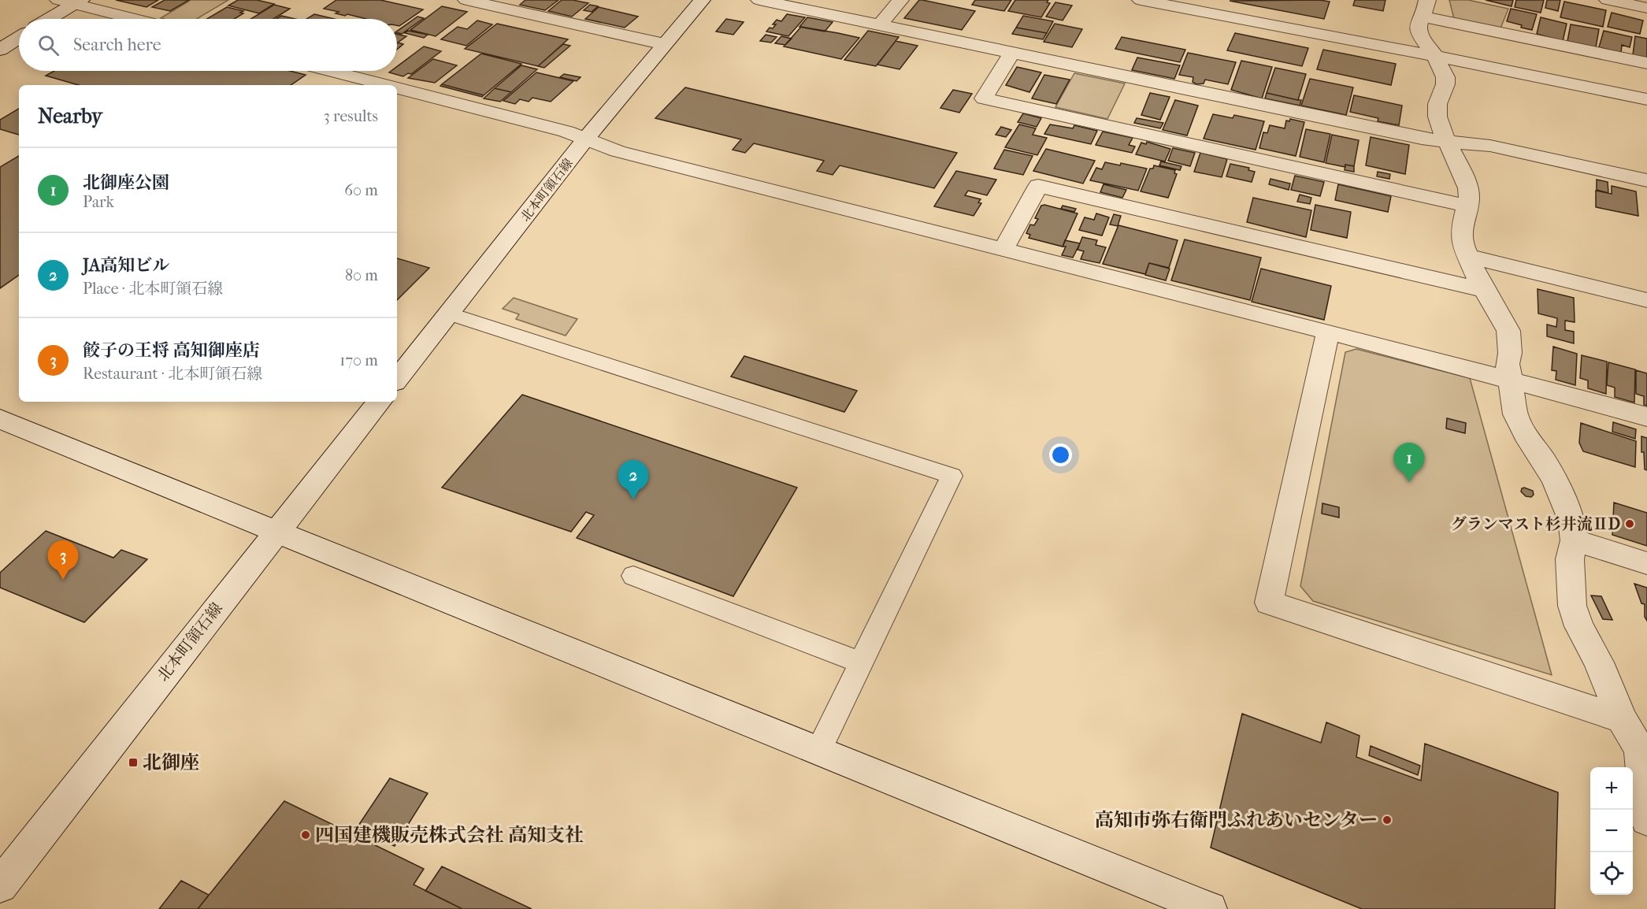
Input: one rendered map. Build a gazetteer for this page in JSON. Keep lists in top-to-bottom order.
{
  "streets": {
    "street": ["北本町領石線"]
  },
  "places": {
    "other": ["グランマスト杉井流ⅡD", "高知市弥右衛門ふれあいセンター", "四国建機販売株式会社 高知支社"],
    "transit": ["北御座"]
  },
  "page": {
    "search": "Search here",
    "heading": ["Nearby", "3 results"],
    "list": [
      {
        "mark": "1",
        "name": "北御座公園",
        "note": "Park",
        "value": "60 m"
      },
      {
        "mark": "2",
        "name": "JA高知ビル",
        "note": "Place · 北本町領石線",
        "value": "80 m"
      },
      {
        "mark": "3",
        "name": "餃子の王将 高知御座店",
        "note": "Restaurant · 北本町領石線",
        "value": "170 m"
      }
    ],
    "pins": ["1", "2", "3"],
    "map_buttons": ["+", "−"]
  }
}
